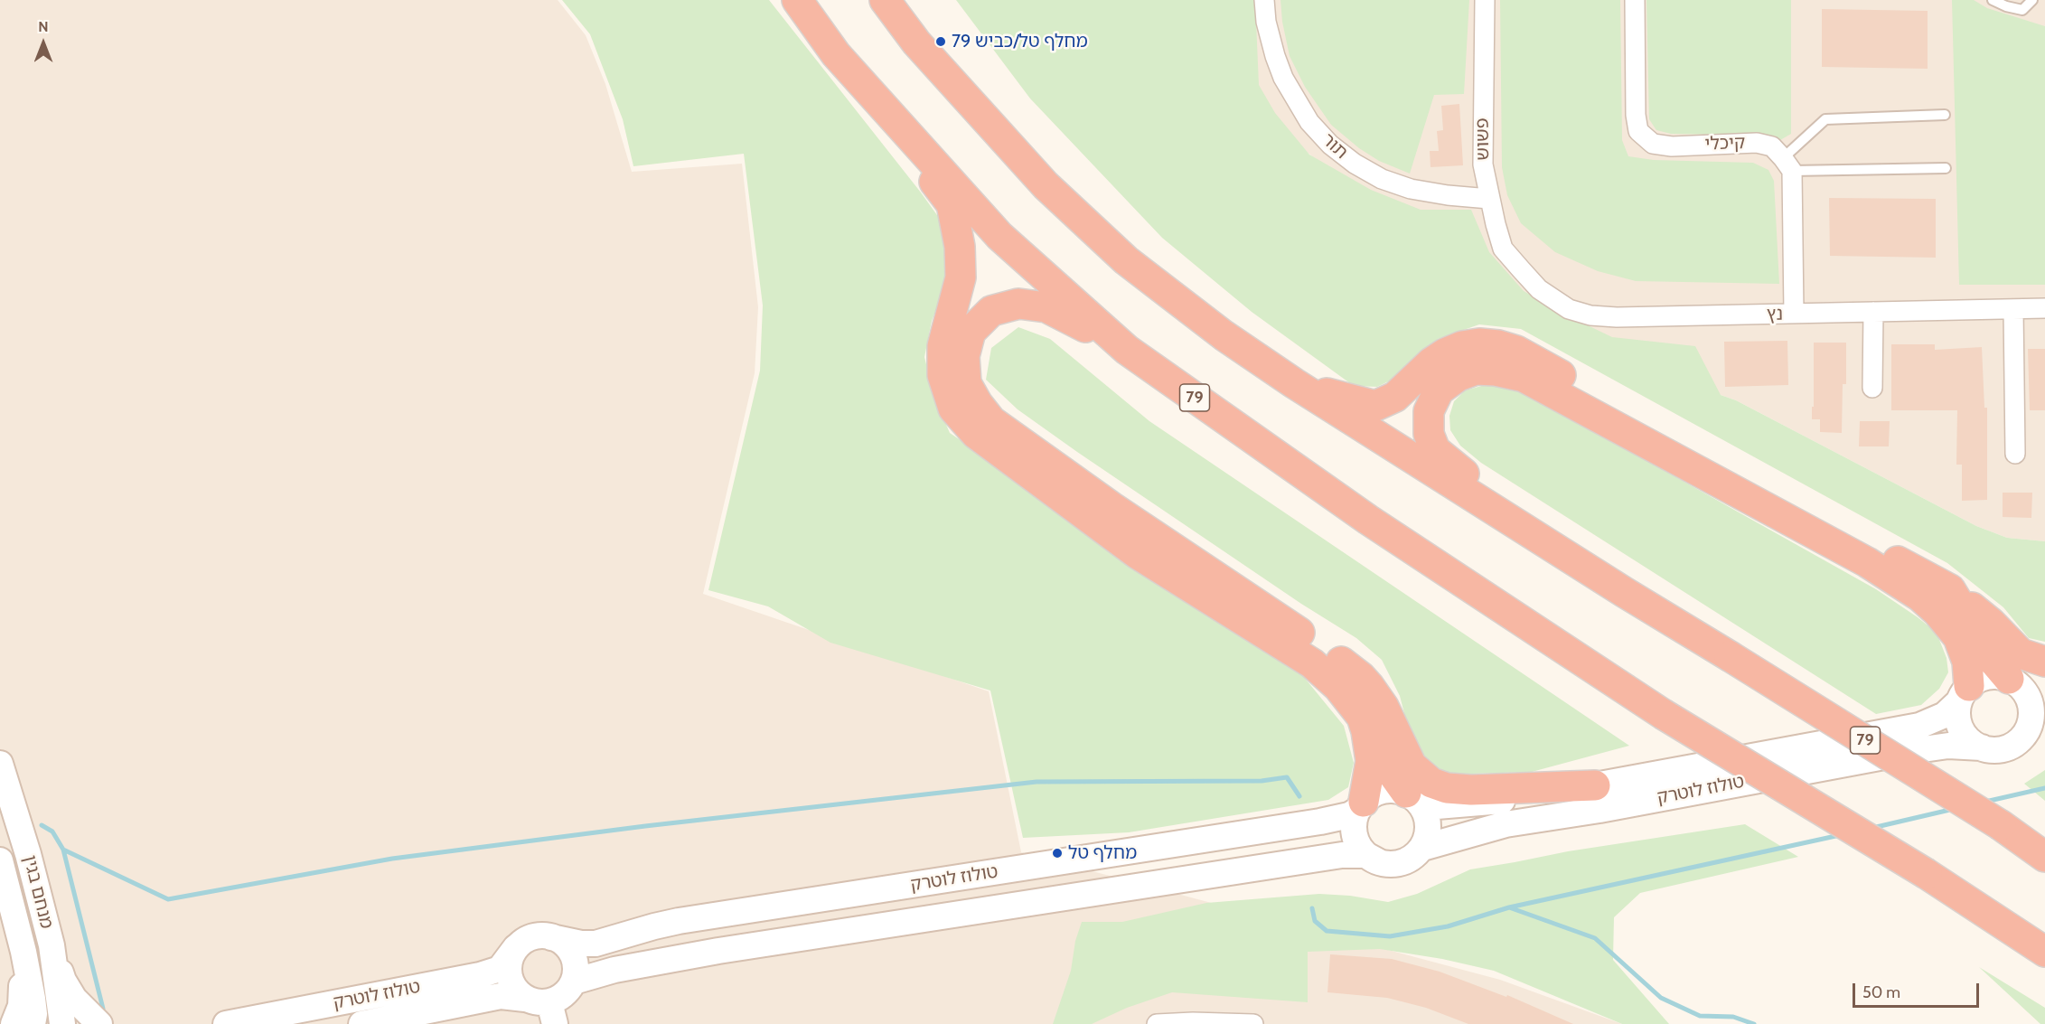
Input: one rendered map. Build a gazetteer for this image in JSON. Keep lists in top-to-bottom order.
{
  "streets": {
    "highway": ["79"],
    "main road": ["טולוז לוטרק", "מנחם בגין"],
    "street": [
      "פשוש",
      "קיכלי",
      "תור",
      "נץ"
    ]
  },
  "crossings": [
    ["פשוש", "תור"],
    ["פשוש", "נץ"]
  ],
  "places": ["מחלף טל/כביש 79", "מחלף טל"],
  "scale_bar": "50 m",
  "north": "top"
}
